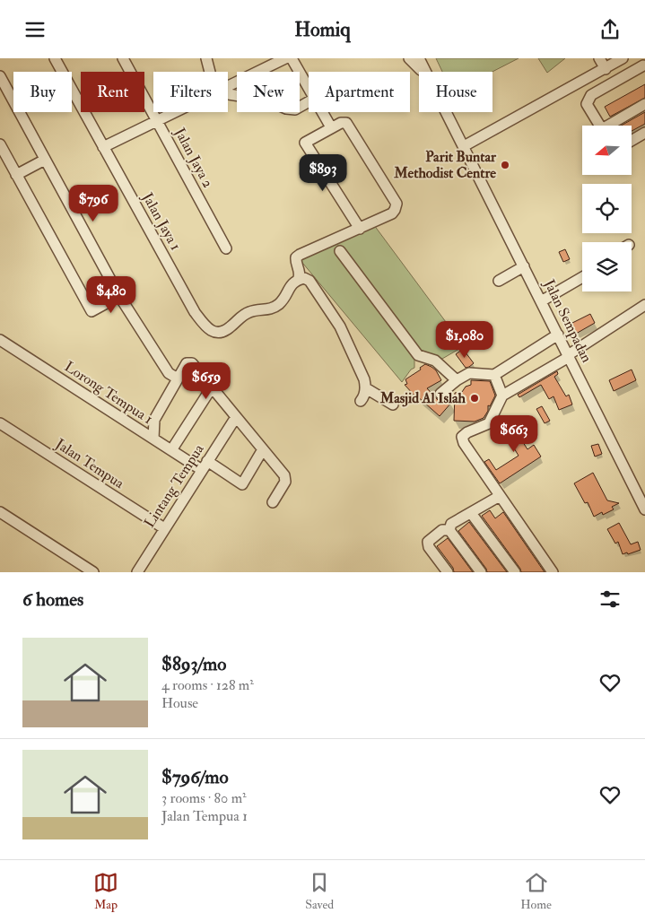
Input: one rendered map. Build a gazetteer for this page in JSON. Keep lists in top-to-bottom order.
{
  "streets": {
    "street": [
      "Jalan Jaya 2",
      "Jalan Jaya 1",
      "Jalan Sempadan",
      "Lorong Tempua 1",
      "Jalan Tempua",
      "Lintang Tempua"
    ]
  },
  "crossings": [
    ["Lorong Tempua 1", "Lintang Tempua"],
    ["Jalan Tempua", "Lintang Tempua"]
  ],
  "places": ["Parit Buntar Methodist Centre", "Masjid Al Islah"],
  "north": "left",
  "page": {
    "header": "Homiq",
    "chip": [
      "Buy",
      "Rent",
      "Filters",
      "New",
      "Apartment",
      "House"
    ],
    "price": [
      "$893",
      "$796",
      "$480",
      "$1,080",
      "$659",
      "$663"
    ],
    "heading": "6 homes",
    "list": [
      {
        "name": "$893/mo",
        "note": "4 rooms · 128 m² · House"
      },
      {
        "name": "$796/mo",
        "note": "3 rooms · 80 m² · Jalan Tempua 1"
      }
    ],
    "tabs": ["Map", "Saved", "Home"]
  }
}
